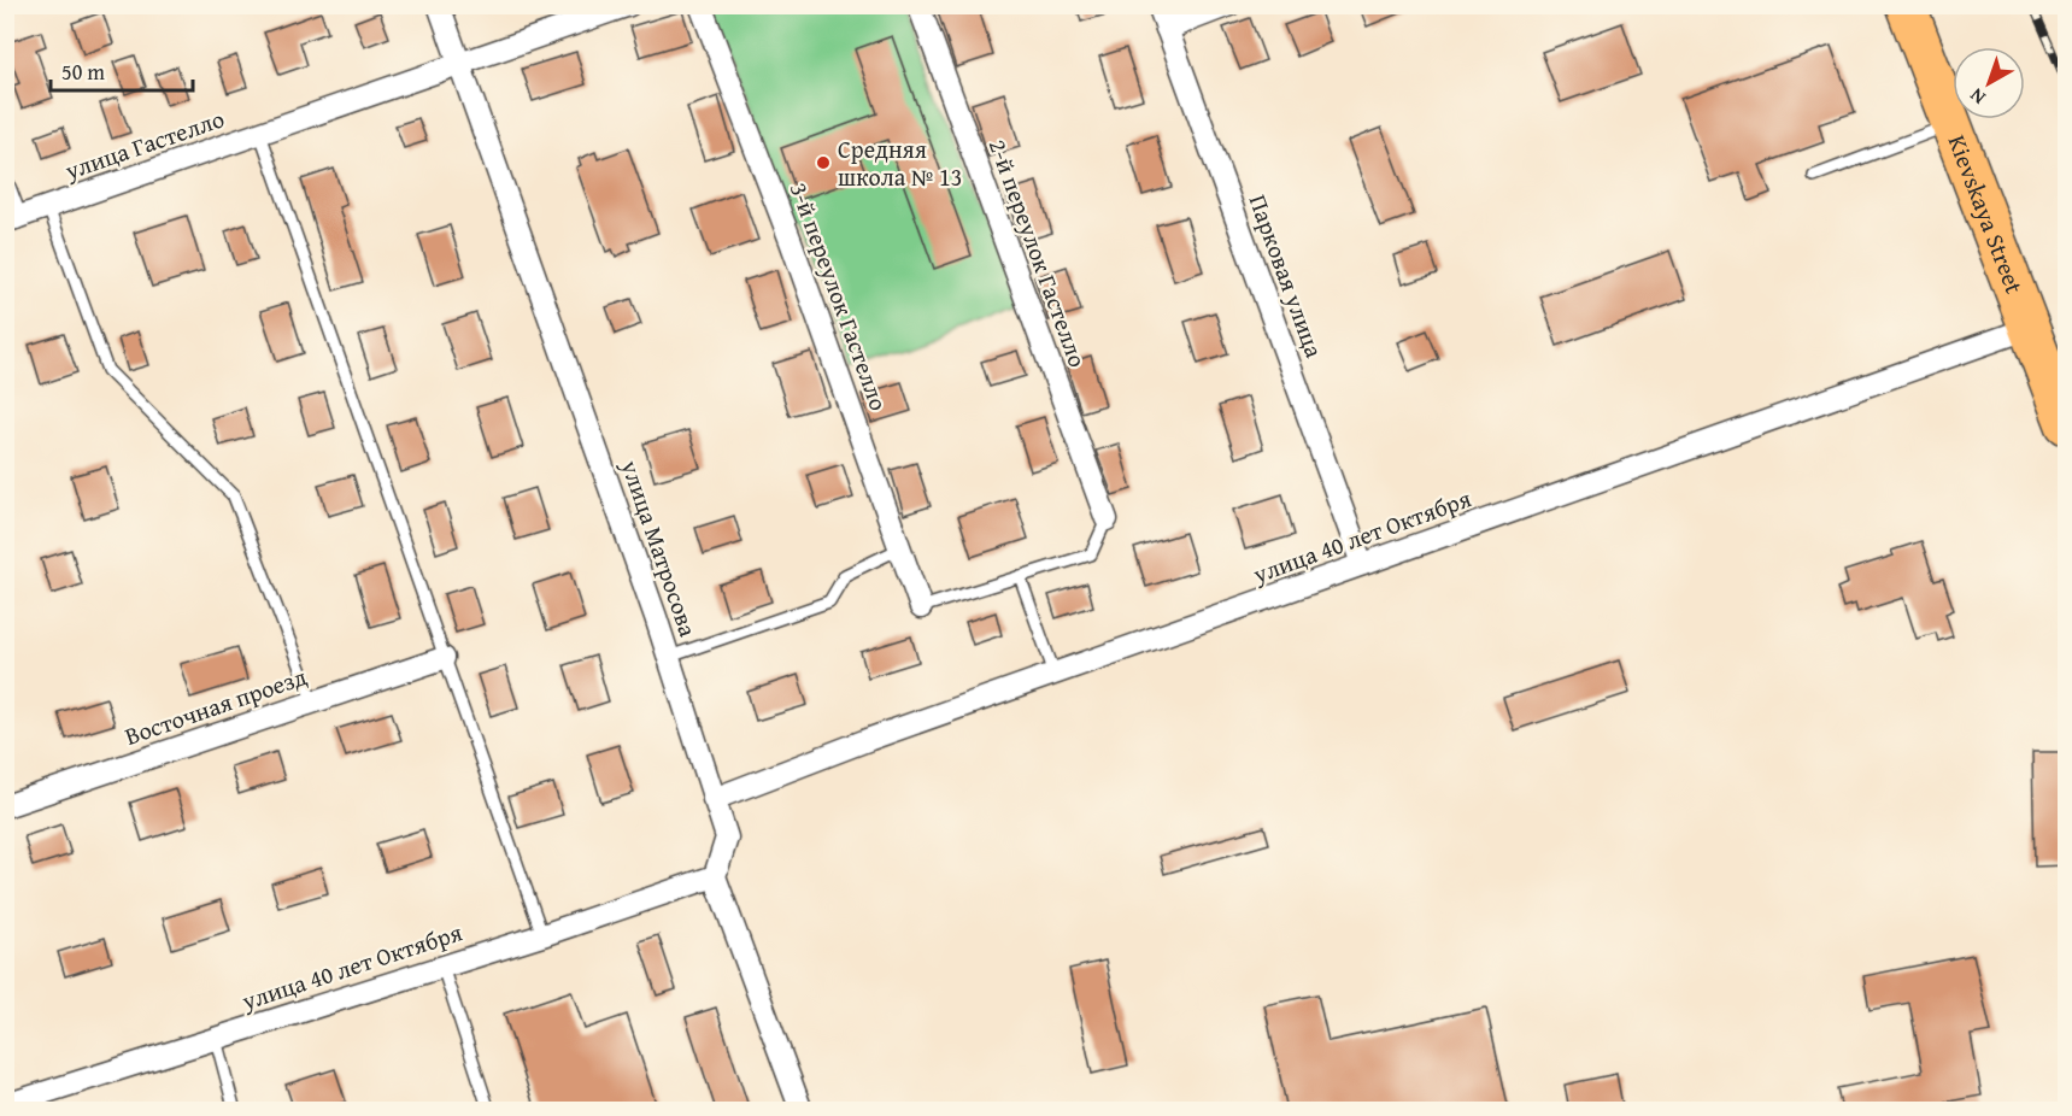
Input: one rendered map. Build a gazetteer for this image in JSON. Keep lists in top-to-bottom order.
{
  "streets": {
    "highway": ["Kievskaya Street"],
    "street": [
      "улица Гастелло",
      "2-й переулок Гастелло",
      "Парковая улица",
      "3-й переулок Гастелло",
      "улица 40 лет Октября",
      "улица Матросова",
      "Восточная проезд"
    ]
  },
  "crossings": [
    ["улица Гастелло", "улица Матросова"],
    ["Kievskaya Street", "улица 40 лет Октября"],
    ["Парковая улица", "улица 40 лет Октября"],
    ["улица 40 лет Октября", "улица Матросова"]
  ],
  "places": ["Средняя школа № 13"],
  "scale_bar": "50 m",
  "north": "bottom left"
}
